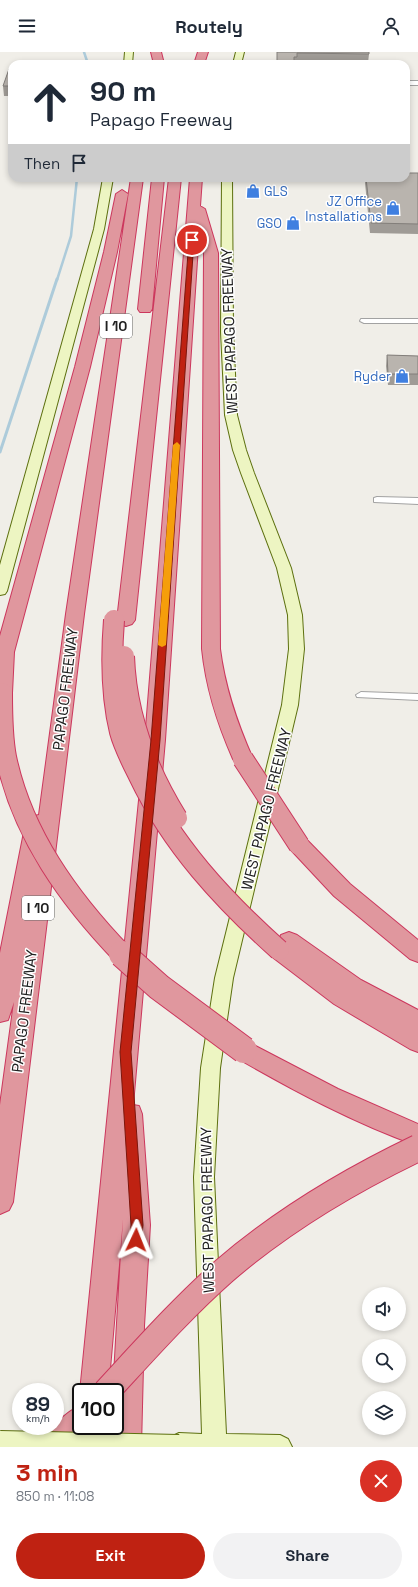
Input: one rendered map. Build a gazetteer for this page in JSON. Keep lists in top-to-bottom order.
{
  "streets": {
    "highway": ["I 10", "PAPAGO FREEWAY"],
    "main road": ["WEST PAPAGO FREEWAY"]
  },
  "places": {
    "shop": [
      "GLS",
      "JZ Office Installations",
      "GSO",
      "Ryder"
    ]
  },
  "page": {
    "header": "Routely",
    "turn": ["90 m", "Papago Freeway"],
    "then": "Then",
    "speed": "89 km/h",
    "limit": "100",
    "heading": ["3 min", "850 m · 11:08"],
    "buttons": ["Exit", "Share"]
  }
}
